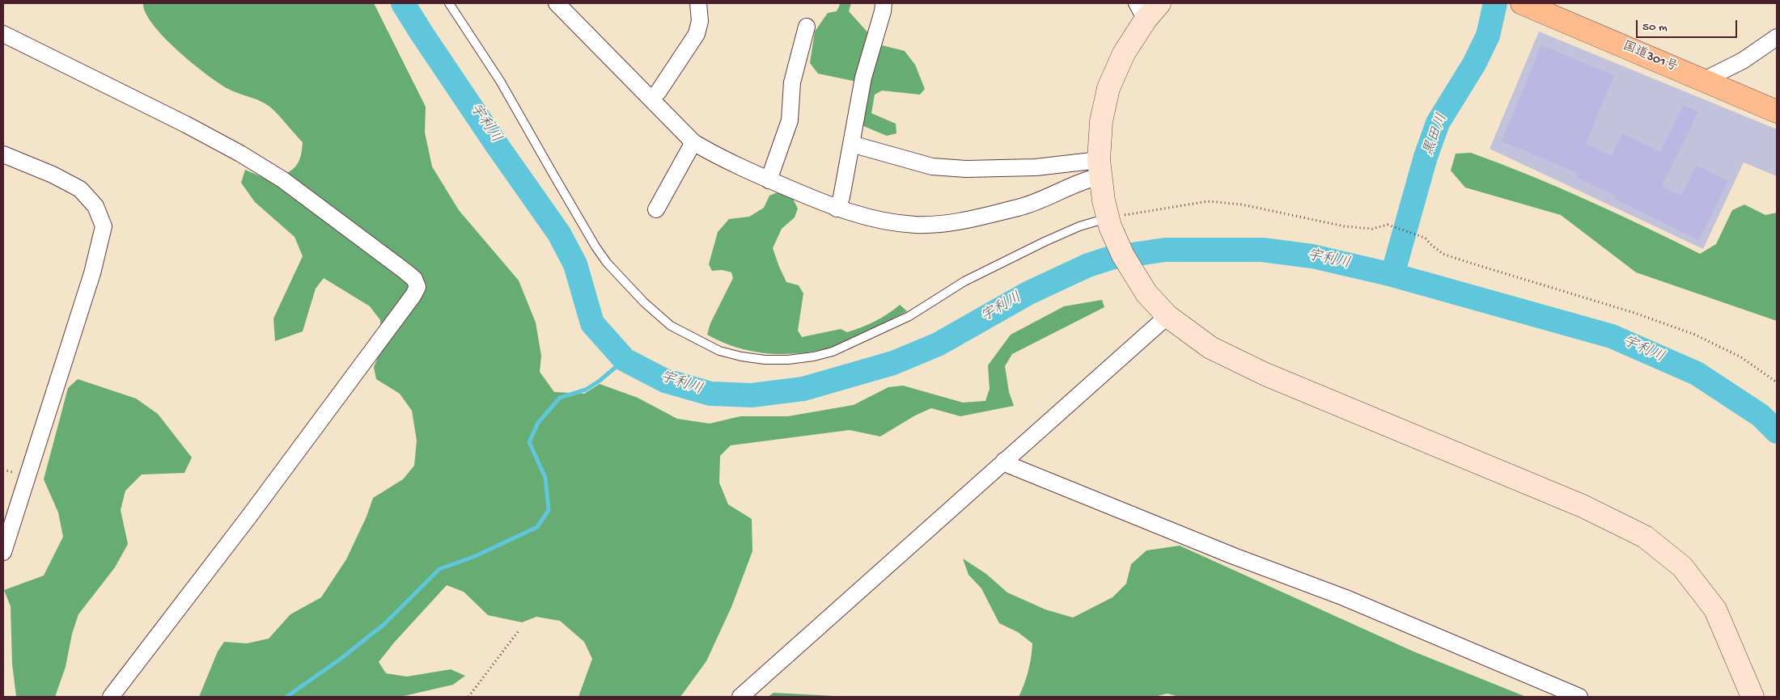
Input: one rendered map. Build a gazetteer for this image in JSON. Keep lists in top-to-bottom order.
{
  "streets": {
    "highway": ["国道301号"]
  },
  "water": ["宇利川", "黒田川"],
  "scale_bar": "50 m"
}
